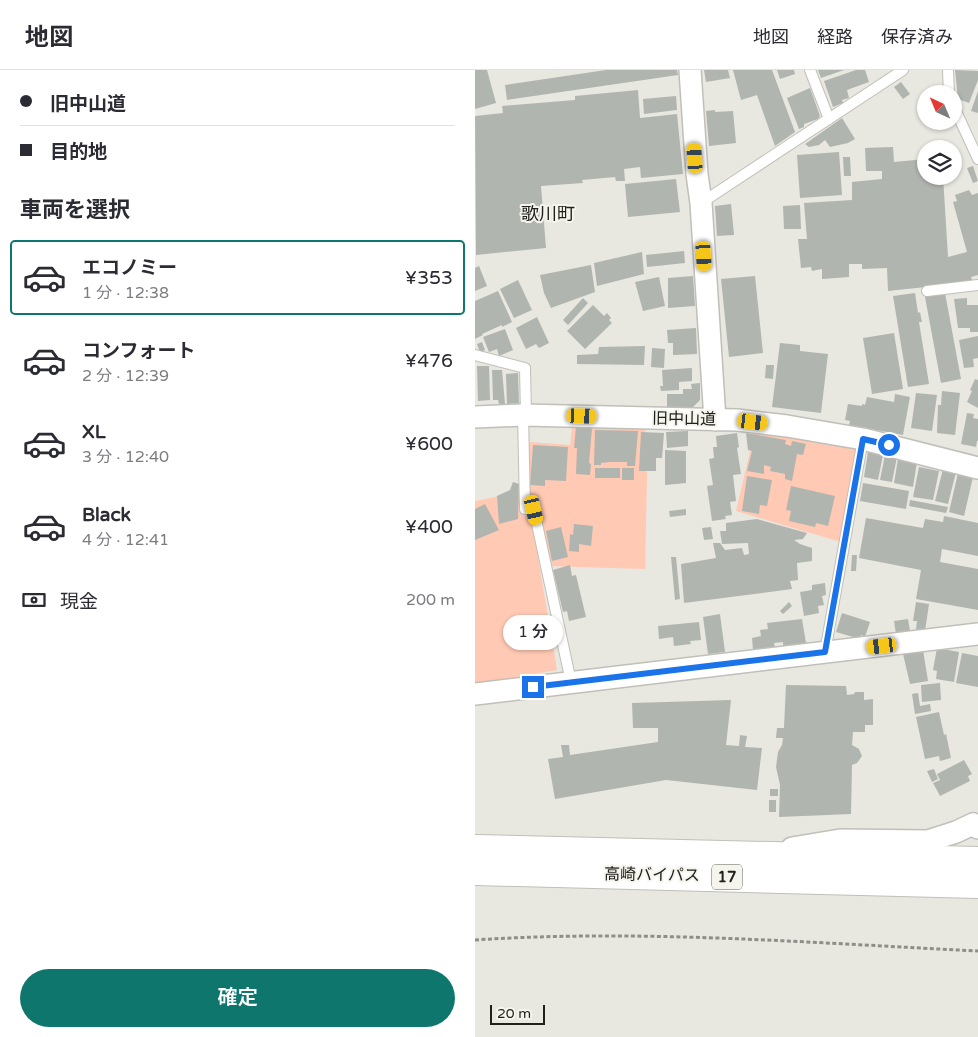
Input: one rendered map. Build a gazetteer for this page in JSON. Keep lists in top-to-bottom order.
{
  "streets": {
    "highway": ["高崎バイパス", "17"],
    "street": ["旧中山道"]
  },
  "districts": ["歌川町"],
  "scale_bar": "20 m",
  "north": "top left",
  "page": {
    "header": "地図",
    "nav": ["地図", "経路", "保存済み"],
    "banner": ["旧中山道", "目的地"],
    "heading": "車両を選択",
    "list": [
      {
        "name": "エコノミー",
        "note": "1 分 · 12:38",
        "value": "¥353"
      },
      {
        "name": "コンフォート",
        "note": "2 分 · 12:39",
        "value": "¥476"
      },
      {
        "name": "XL",
        "note": "3 分 · 12:40",
        "value": "¥600"
      },
      {
        "name": "Black",
        "note": "4 分 · 12:41",
        "value": "¥400"
      }
    ],
    "pay": ["現金", "200 m"],
    "bubble": "1 分",
    "buttons": "確定",
    "scale": "20 m"
  }
}
